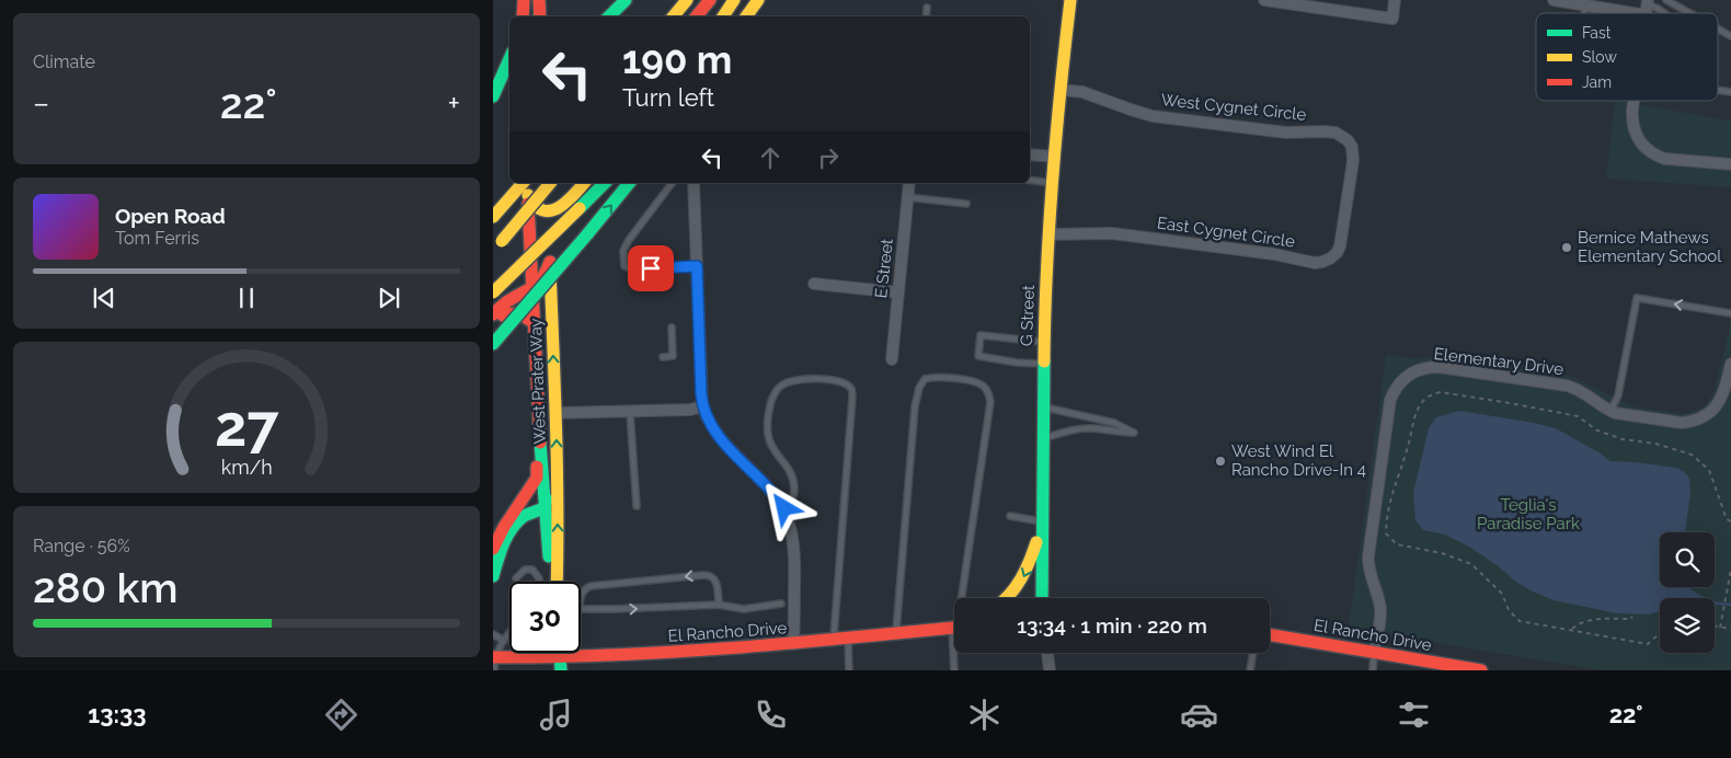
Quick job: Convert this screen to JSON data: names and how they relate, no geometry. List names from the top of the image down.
{
  "streets": {
    "main road": ["G Street", "West Prater Way", "El Rancho Drive"],
    "street": [
      "West Cygnet Circle",
      "East Cygnet Circle",
      "E Street",
      "Elementary Drive"
    ]
  },
  "crossings": [
    ["West Cygnet Circle", "East Cygnet Circle"],
    ["West Cygnet Circle", "G Street"],
    ["East Cygnet Circle", "G Street"],
    ["Elementary Drive", "El Rancho Drive"]
  ],
  "parks": ["Teglia's Paradise Park"],
  "places": ["Bernice Mathews Elementary School", "West Wind El Rancho Drive-In 4"],
  "legend": ["Fast", "Slow", "Jam"],
  "page": {
    "tile": [
      "Climate",
      ["Range · 56%", "280 km"]
    ],
    "turn": ["190 m", "Turn left"],
    "heat": ["−", "22°", "+"],
    "song": ["Open Road", "Tom Ferris"],
    "limit": "30",
    "trip": "13:34 · 1 min · 220 m",
    "tabs": ["13:33", "22°"],
    "gauge": ["27", "km/h"]
  }
}
